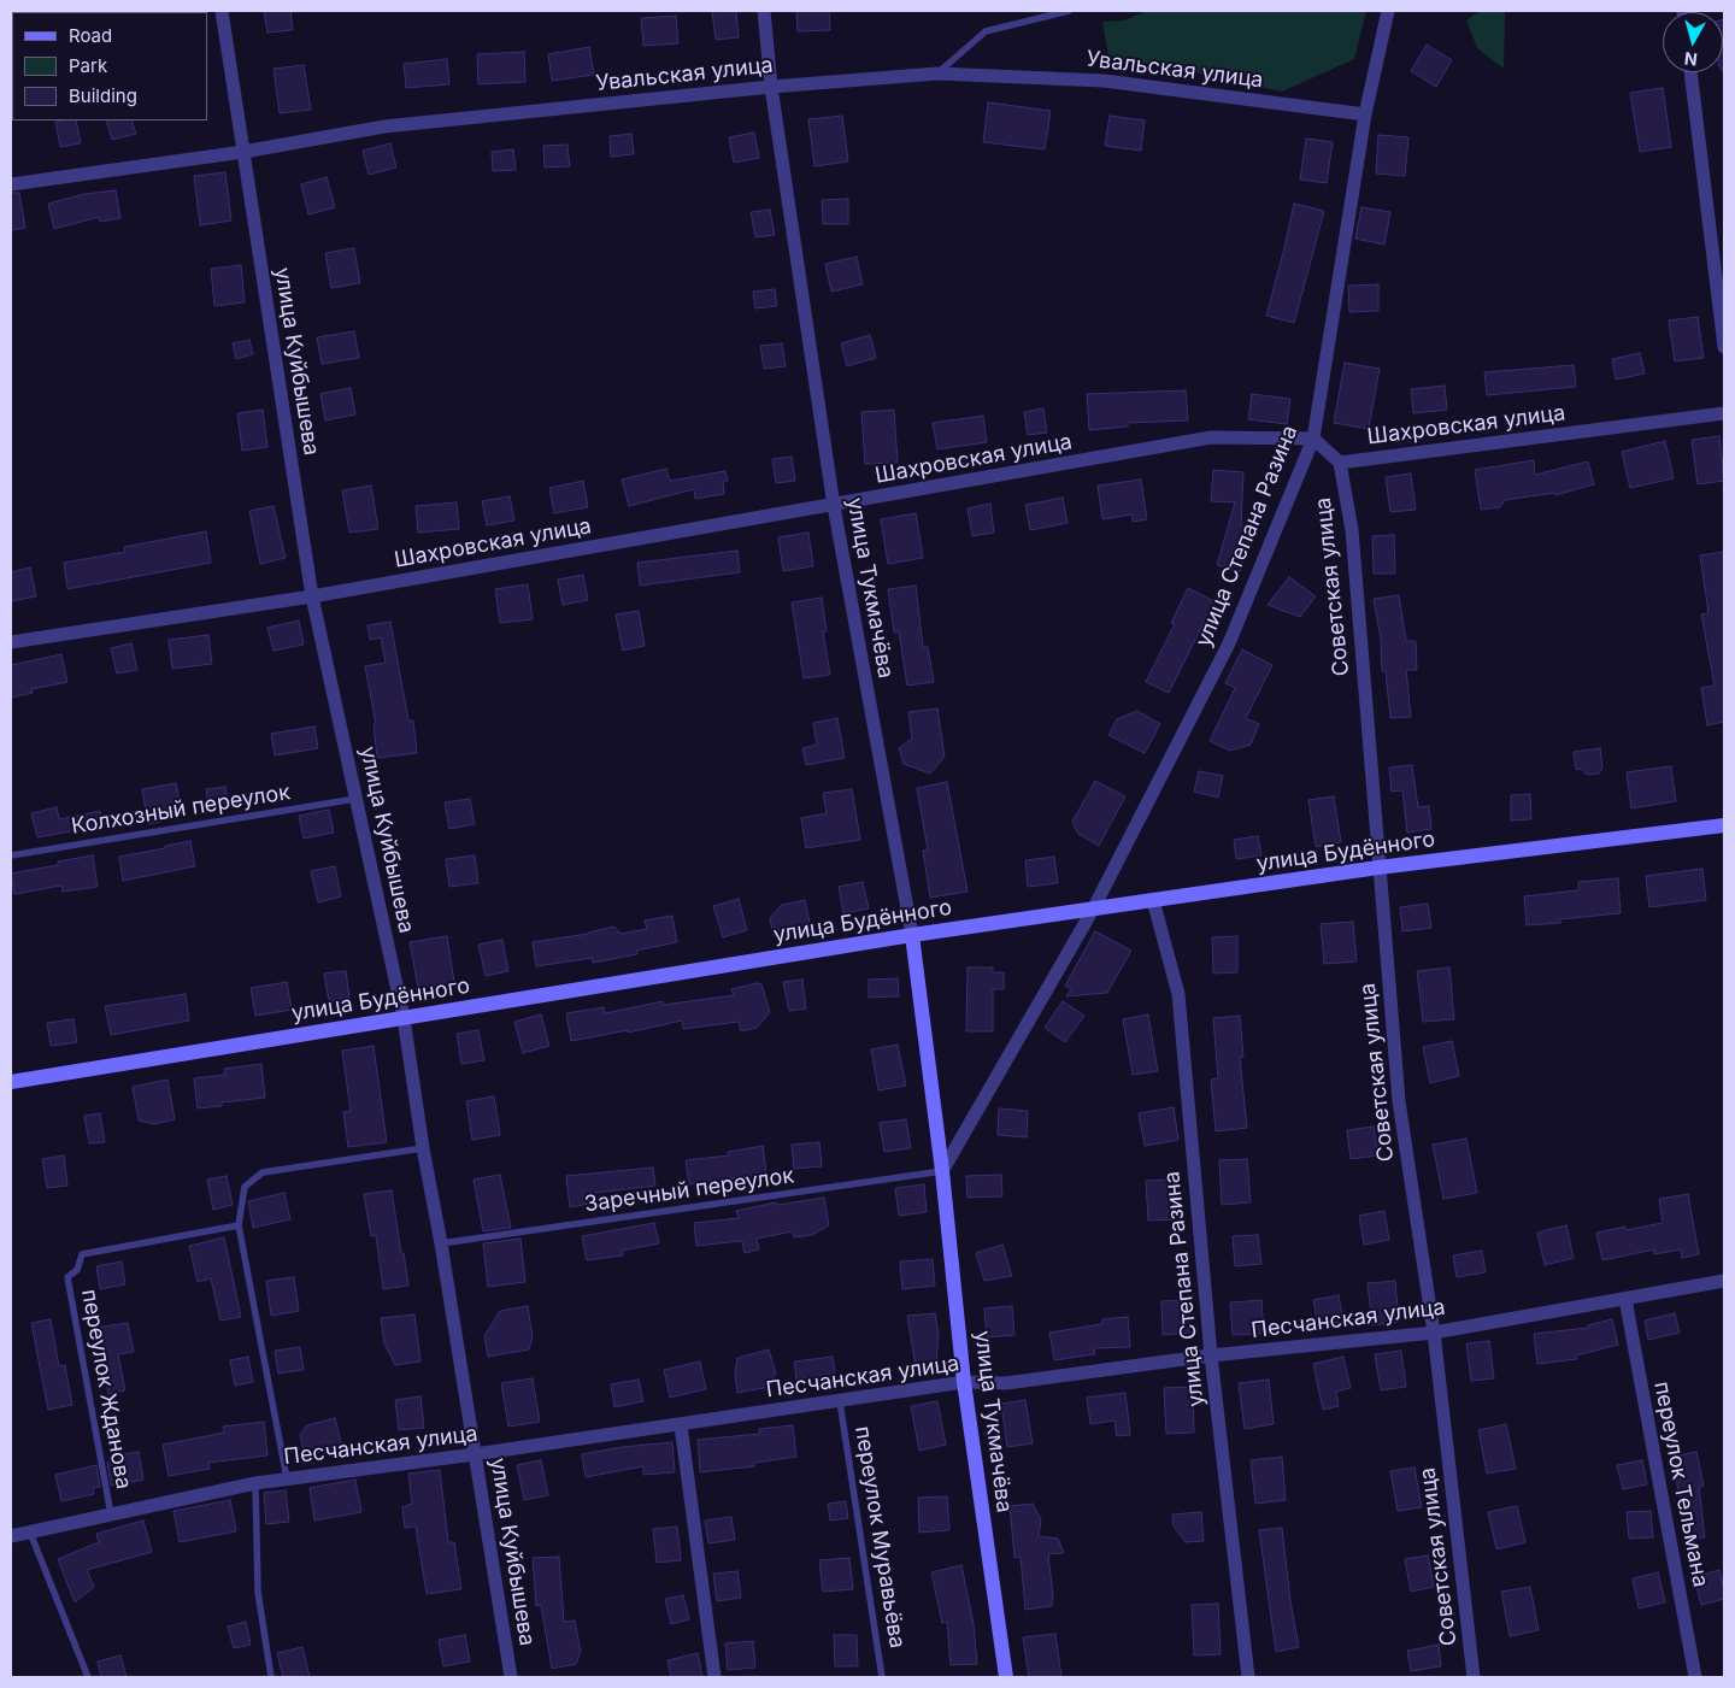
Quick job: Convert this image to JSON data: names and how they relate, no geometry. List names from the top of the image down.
{
  "streets": {
    "street": [
      "Увальская улица",
      "улица Куйбышева",
      "Шахровская улица",
      "улица Степана Разина",
      "Советская улица",
      "улица Тукмачёва",
      "улица Будённого",
      "Песчанская улица",
      "переулок Тельмана"
    ],
    "lane": [
      "Колхозный переулок",
      "Заречный переулок",
      "переулок Жданова",
      "переулок Муравьёва"
    ]
  },
  "crossings": [
    ["Увальская улица", "улица Куйбышева"],
    ["Увальская улица", "улица Степана Разина"],
    ["Увальская улица", "улица Тукмачёва"],
    ["улица Куйбышева", "Шахровская улица"],
    ["улица Куйбышева", "Колхозный переулок"],
    ["улица Куйбышева", "улица Будённого"],
    ["улица Куйбышева", "Заречный переулок"],
    ["улица Куйбышева", "Песчанская улица"],
    ["Шахровская улица", "улица Степана Разина"],
    ["Шахровская улица", "Советская улица"],
    ["Шахровская улица", "улица Тукмачёва"],
    ["улица Степана Разина", "улица Будённого"],
    ["улица Степана Разина", "Песчанская улица"],
    ["Советская улица", "улица Будённого"],
    ["Советская улица", "Песчанская улица"],
    ["улица Тукмачёва", "улица Будённого"],
    ["улица Тукмачёва", "Заречный переулок"],
    ["улица Тукмачёва", "Песчанская улица"],
    ["Песчанская улица", "переулок Жданова"],
    ["Песчанская улица", "переулок Тельмана"],
    ["Песчанская улица", "переулок Муравьёва"]
  ],
  "legend": ["Road", "Park", "Building"],
  "north": "bottom"
}
